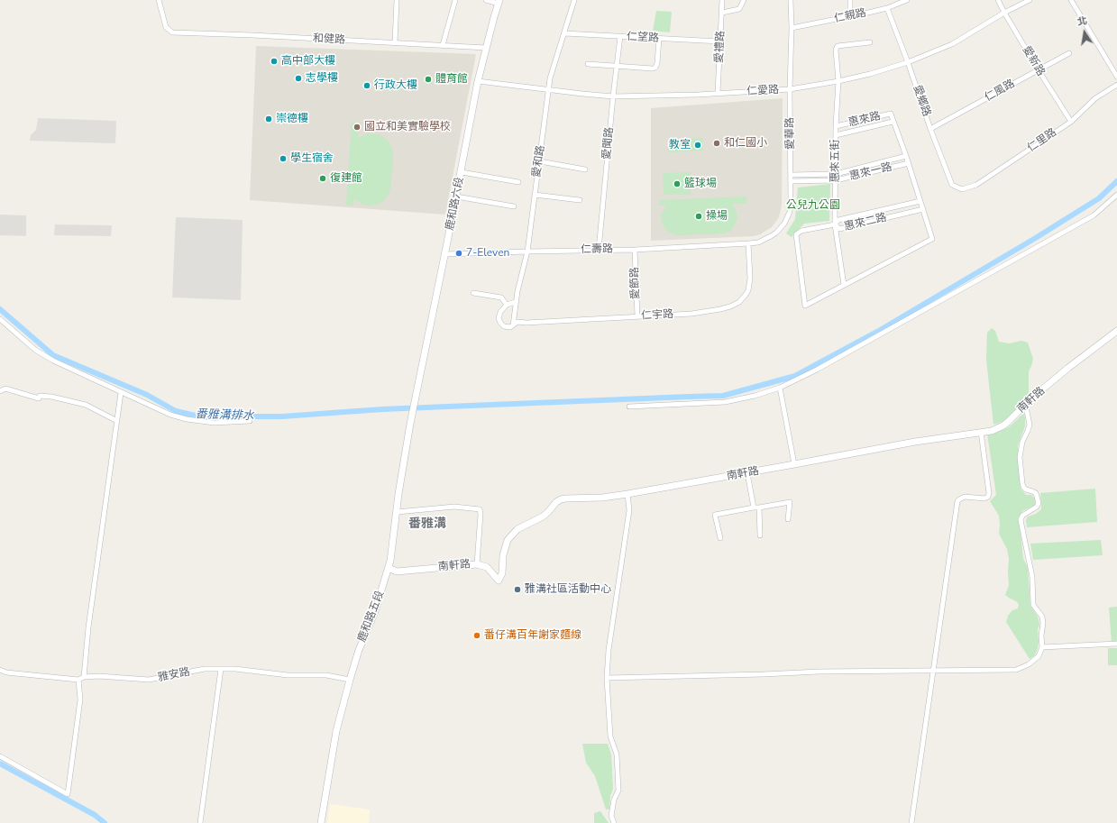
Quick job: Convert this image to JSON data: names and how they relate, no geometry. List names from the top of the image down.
{
  "streets": {
    "main road": ["鹿和路六段", "南軒路", "鹿和路五段"],
    "street": [
      "仁親路",
      "仁望路",
      "和健路",
      "愛禮路",
      "愛新路",
      "仁愛路",
      "仁風路",
      "愛鄉路",
      "惠來路",
      "愛華路",
      "仁里路",
      "愛聞路",
      "愛和路",
      "惠來五街",
      "惠來一路",
      "惠來二路",
      "仁壽路",
      "愛節路",
      "仁宇路",
      "雅安路"
    ]
  },
  "crossings": [
    ["仁親路", "愛鄉路"],
    ["仁親路", "愛華路"],
    ["仁望路", "愛禮路"],
    ["仁望路", "愛聞路"],
    ["仁望路", "愛和路"],
    ["和健路", "鹿和路六段"],
    ["愛禮路", "仁愛路"],
    ["愛新路", "仁愛路"],
    ["愛新路", "仁風路"],
    ["愛新路", "仁里路"],
    ["仁愛路", "愛鄉路"],
    ["仁愛路", "愛華路"],
    ["仁愛路", "愛聞路"],
    ["仁愛路", "愛和路"],
    ["仁愛路", "惠來五街"],
    ["仁愛路", "鹿和路六段"],
    ["仁風路", "愛鄉路"],
    ["愛鄉路", "仁里路"],
    ["惠來路", "惠來五街"],
    ["愛華路", "惠來一路"],
    ["愛華路", "仁壽路"],
    ["愛華路", "仁宇路"],
    ["愛聞路", "仁壽路"],
    ["愛和路", "仁壽路"],
    ["愛和路", "仁宇路"],
    ["惠來五街", "惠來一路"],
    ["惠來五街", "惠來二路"],
    ["鹿和路六段", "仁壽路"],
    ["鹿和路六段", "鹿和路五段"],
    ["仁壽路", "愛節路"],
    ["仁壽路", "仁宇路"],
    ["愛節路", "仁宇路"],
    ["南軒路", "鹿和路五段"],
    ["鹿和路五段", "雅安路"]
  ],
  "districts": ["番雅溝"],
  "water": ["番雅溝排水"],
  "parks": ["公兒九公園"],
  "places": [
    "高中部大樓",
    "志學樓",
    "體育館",
    "行政大樓",
    "崇德樓",
    "國立和美實驗學校",
    "和仁國小",
    "教室",
    "學生宿舍",
    "復建館",
    "籃球場",
    "操場",
    "7-Eleven",
    "雅溝社區活動中心",
    "番仔溝百年謝家麵線"
  ],
  "north": "top"
}
